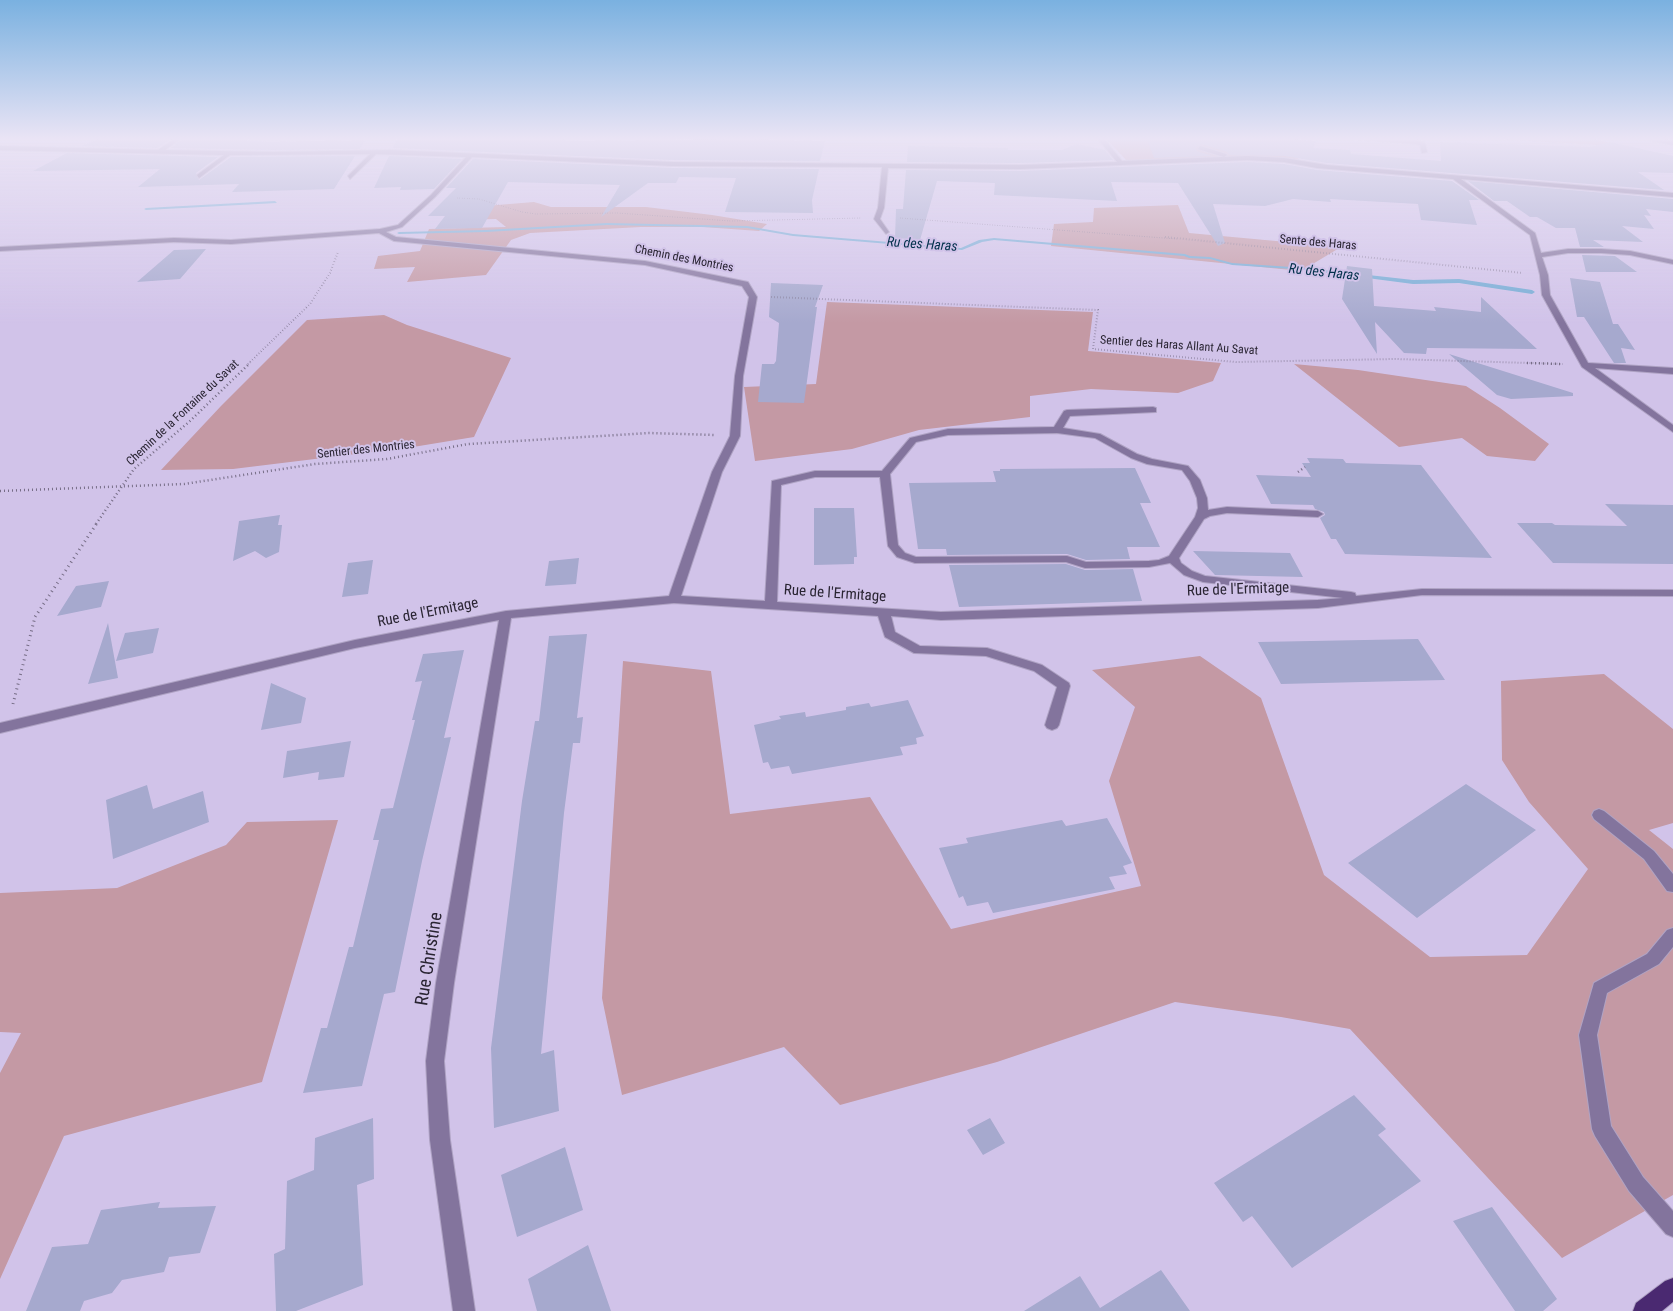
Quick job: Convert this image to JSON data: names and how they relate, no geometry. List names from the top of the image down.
{
  "streets": {
    "street": ["Chemin des Montries", "Rue de l'Ermitage", "Rue Christine"],
    "path": [
      "Sente des Haras",
      "Sentier des Haras Allant Au Savat",
      "Chemin de la Fontaine du Savat",
      "Sentier des Montries"
    ]
  },
  "crossings": [
    ["Chemin des Montries", "Sentier des Haras Allant Au Savat"],
    ["Chemin de la Fontaine du Savat", "Sentier des Montries"],
    ["Chemin de la Fontaine du Savat", "Rue de l'Ermitage"],
    ["Rue de l'Ermitage", "Rue Christine"]
  ],
  "water": ["Ru des Haras"]
}
